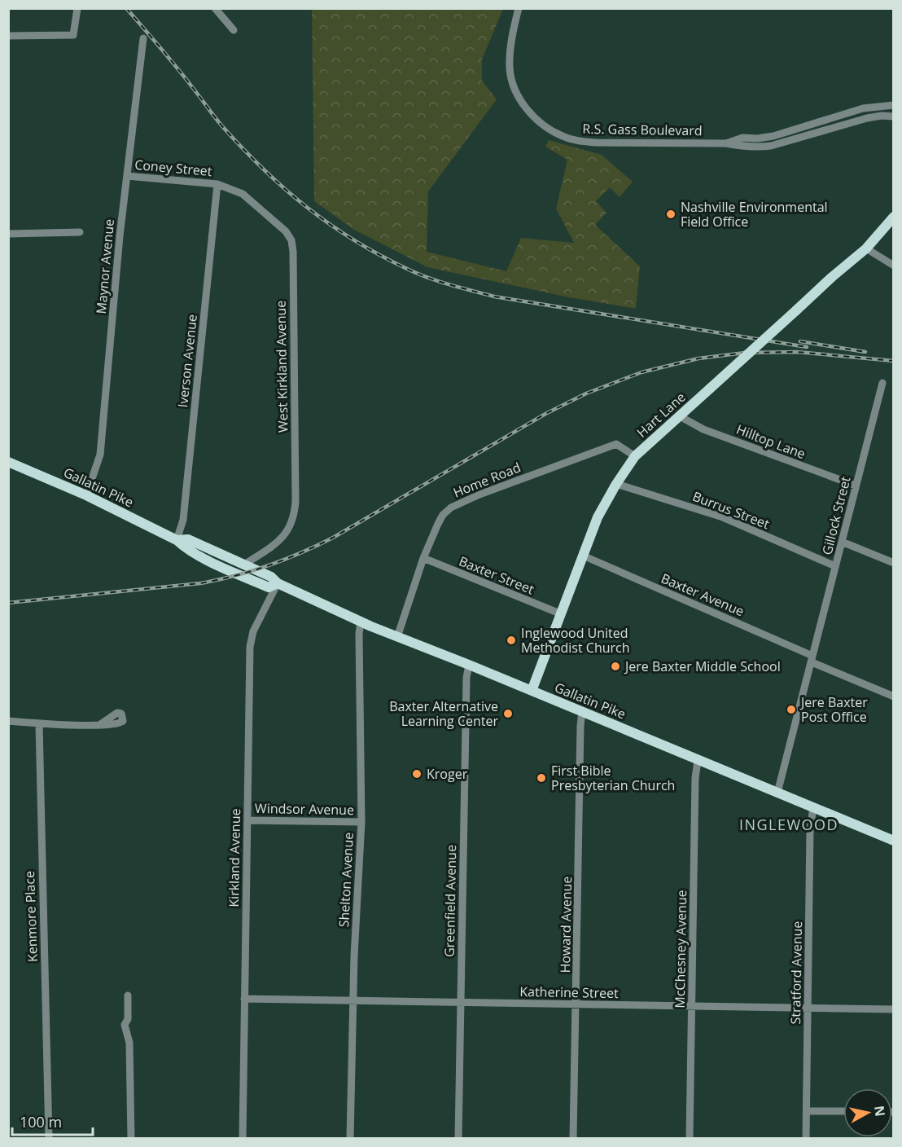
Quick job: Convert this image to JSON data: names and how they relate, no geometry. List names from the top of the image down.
{
  "streets": {
    "main road": ["Hart Lane", "Gallatin Pike"],
    "street": [
      "R.S. Gass Boulevard",
      "Coney Street",
      "Maynor Avenue",
      "Iverson Avenue",
      "West Kirkland Avenue",
      "Hilltop Lane",
      "Home Road",
      "Burrus Street",
      "Gillock Street",
      "Baxter Street",
      "Baxter Avenue",
      "Windsor Avenue",
      "Kirkland Avenue",
      "Shelton Avenue",
      "Greenfield Avenue",
      "Kenmore Place",
      "Howard Avenue",
      "McChesney Avenue",
      "Stratford Avenue",
      "Katherine Street"
    ]
  },
  "crossings": [
    ["Coney Street", "Maynor Avenue"],
    ["Coney Street", "Iverson Avenue"],
    ["Coney Street", "West Kirkland Avenue"],
    ["Maynor Avenue", "Gallatin Pike"],
    ["Iverson Avenue", "West Kirkland Avenue"],
    ["Iverson Avenue", "Gallatin Pike"],
    ["West Kirkland Avenue", "Gallatin Pike"],
    ["Hart Lane", "Hilltop Lane"],
    ["Hart Lane", "Home Road"],
    ["Hart Lane", "Gallatin Pike"],
    ["Hart Lane", "Burrus Street"],
    ["Hart Lane", "Baxter Street"],
    ["Hart Lane", "Baxter Avenue"],
    ["Hilltop Lane", "Gillock Street"],
    ["Home Road", "Gallatin Pike"],
    ["Home Road", "Baxter Street"],
    ["Gallatin Pike", "Gillock Street"],
    ["Gallatin Pike", "Kirkland Avenue"],
    ["Gallatin Pike", "Shelton Avenue"],
    ["Gallatin Pike", "Greenfield Avenue"],
    ["Gallatin Pike", "Howard Avenue"],
    ["Gallatin Pike", "McChesney Avenue"],
    ["Gallatin Pike", "Stratford Avenue"],
    ["Burrus Street", "Gillock Street"],
    ["Gillock Street", "Baxter Avenue"],
    ["Windsor Avenue", "Kirkland Avenue"],
    ["Windsor Avenue", "Shelton Avenue"],
    ["Kirkland Avenue", "Katherine Street"],
    ["Shelton Avenue", "Katherine Street"],
    ["Greenfield Avenue", "Katherine Street"],
    ["Howard Avenue", "Katherine Street"],
    ["McChesney Avenue", "Katherine Street"],
    ["Stratford Avenue", "Katherine Street"]
  ],
  "districts": ["INGLEWOOD"],
  "places": [
    "Nashville Environmental Field Office",
    "Inglewood United Methodist Church",
    "Jere Baxter Middle School",
    "Jere Baxter Post Office",
    "Baxter Alternative Learning Center",
    "Kroger",
    "First Bible Presbyterian Church"
  ],
  "scale_bar": "100 m",
  "north": "right"
}
